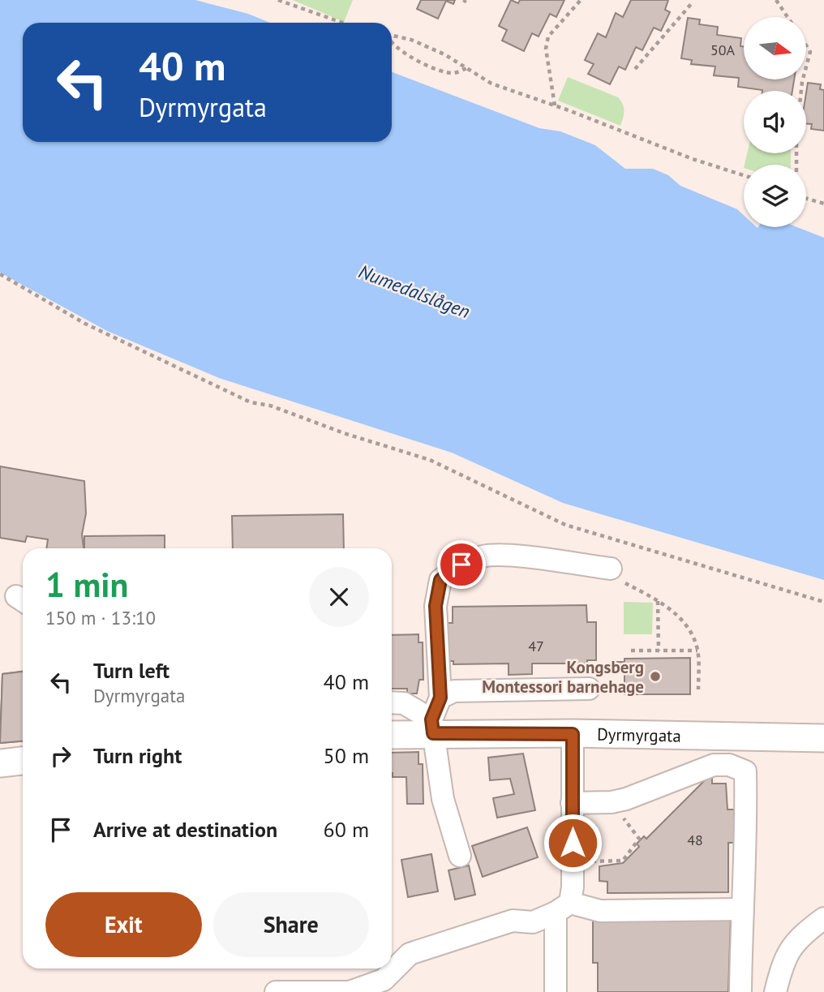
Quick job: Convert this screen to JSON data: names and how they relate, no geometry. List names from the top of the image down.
{
  "streets": {
    "main road": ["Dyrmyrgata"]
  },
  "water": ["Numedalslågen"],
  "places": ["Kongsberg Montessori barnehage"],
  "house_numbers": ["50A", "47", "48"],
  "north": "right",
  "page": {
    "turn": ["40 m", "Dyrmyrgata"],
    "heading": ["1 min", "150 m · 13:10"],
    "list": [
      {
        "name": "Turn left",
        "note": "Dyrmyrgata",
        "value": "40 m"
      },
      {
        "name": "Turn right",
        "value": "50 m"
      },
      {
        "name": "Arrive at destination",
        "value": "60 m"
      }
    ],
    "buttons": ["Exit", "Share"]
  }
}
